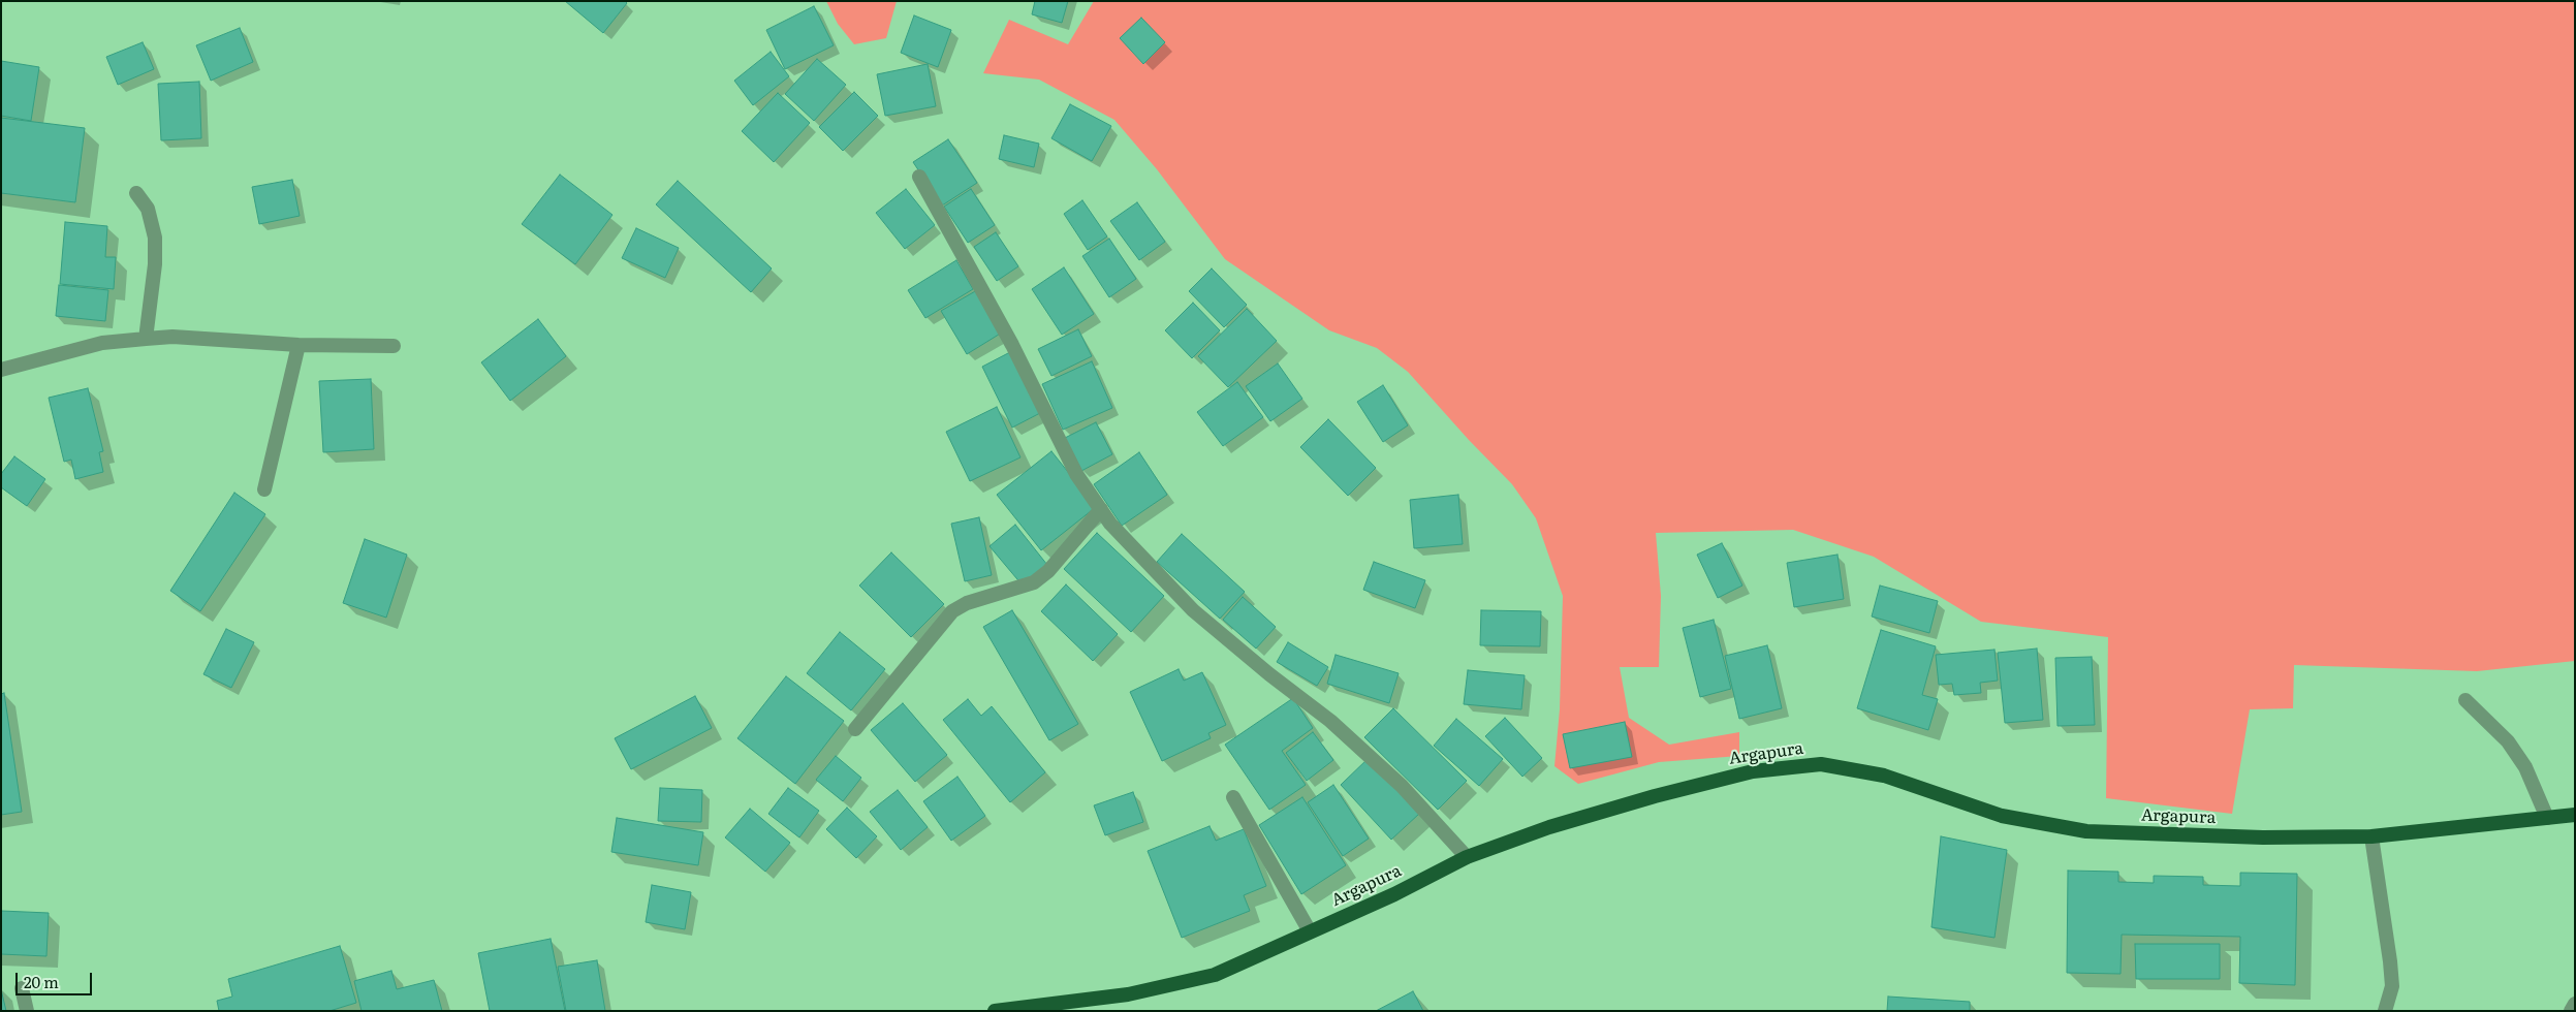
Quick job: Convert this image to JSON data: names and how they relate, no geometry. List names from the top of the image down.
{
  "streets": {
    "highway": ["Argapura"]
  },
  "scale_bar": "20 m"
}
